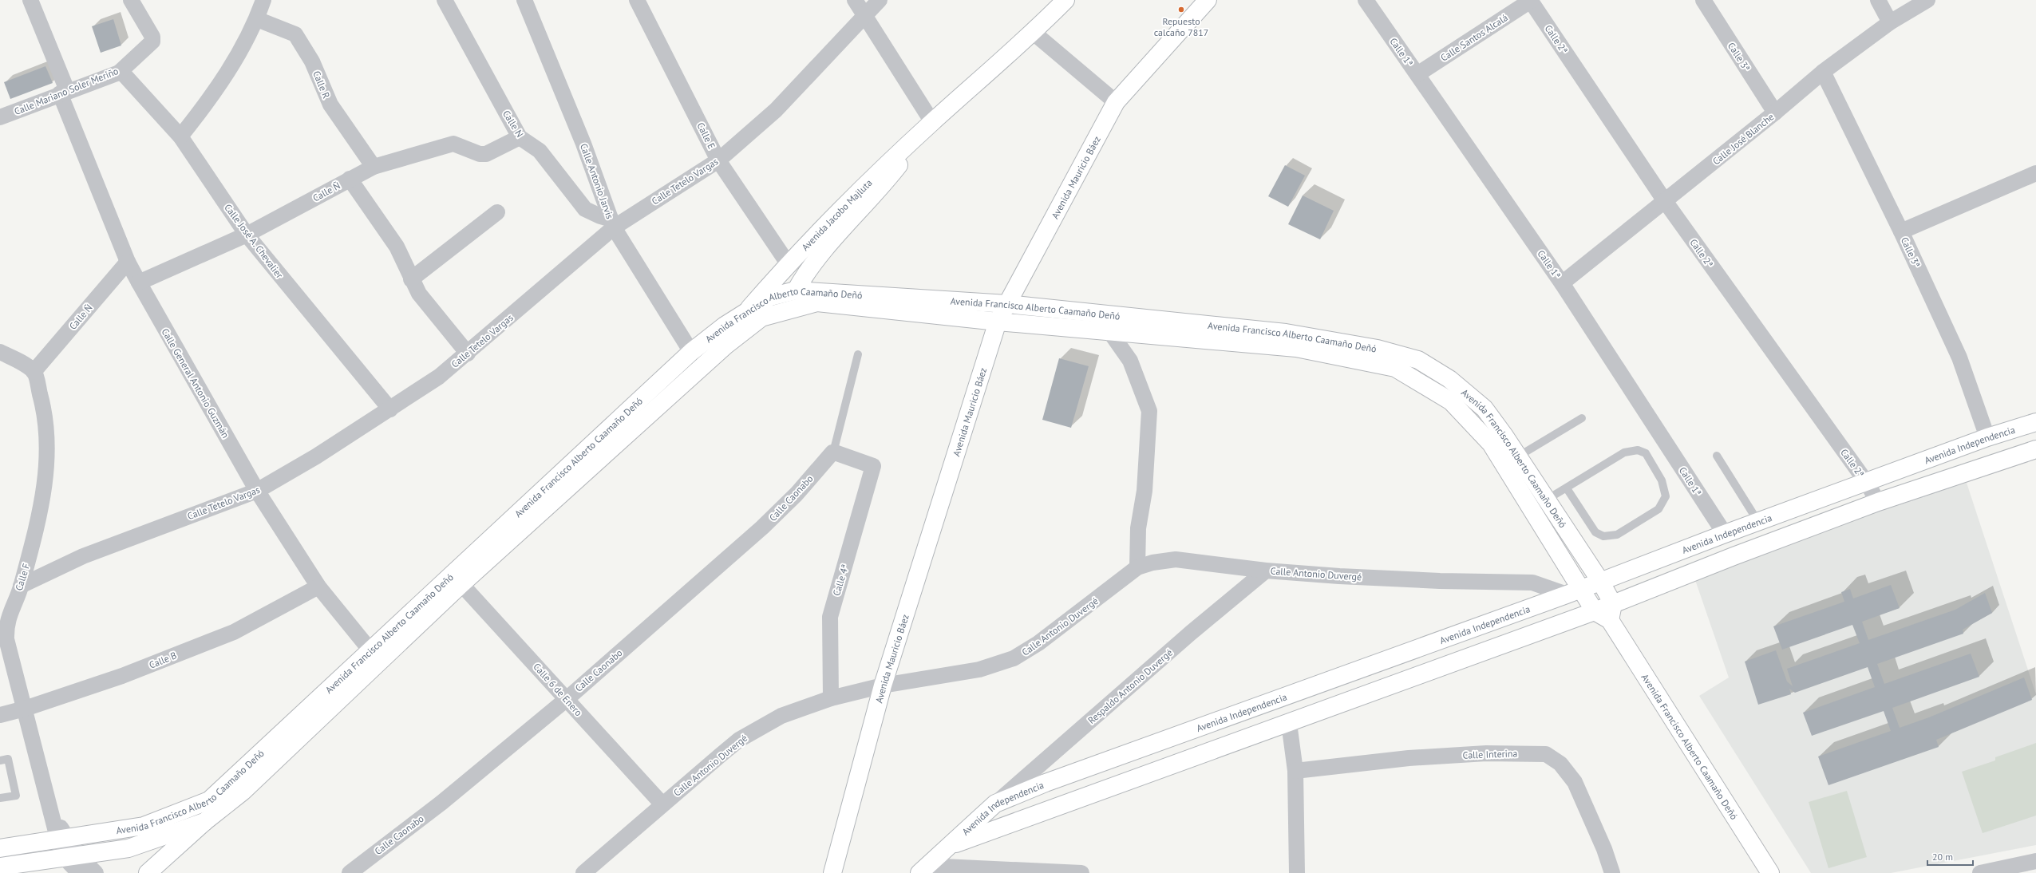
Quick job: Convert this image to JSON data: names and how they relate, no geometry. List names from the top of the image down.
{
  "streets": {
    "main road": [
      "Avenida Mauricio Báez",
      "Avenida Jacobo Majluta",
      "Avenida Francisco Alberto Caamaño Deñó",
      "Avenida Independencia"
    ],
    "street": [
      "Calle Santos Alcalá",
      "Calle 2ª",
      "Calle 1ª",
      "Calle 3ª",
      "Calle R",
      "Calle Mariano Soler Meriño",
      "Calle N",
      "Calle E",
      "Calle José Blanche",
      "Calle Antonio Jarvis",
      "Calle Tetelo Vargas",
      "Calle Ñ",
      "Calle José A. Chevalier",
      "Calle General Antonio Guzmán",
      "Calle Caonabo",
      "Calle Antonio Duvergé",
      "Calle F",
      "Calle 4ª",
      "Calle B",
      "Respaldo Antonio Duvergé",
      "Calle 6 de Enero",
      "Calle Interina"
    ]
  },
  "crossings": [
    ["Calle Santos Alcalá", "Calle 2ª"],
    ["Calle Santos Alcalá", "Calle 1ª"],
    ["Calle 2ª", "Calle José Blanche"],
    ["Calle 2ª", "Avenida Independencia"],
    ["Calle 1ª", "Calle José Blanche"],
    ["Calle 1ª", "Avenida Independencia"],
    ["Calle 3ª", "Calle José Blanche"],
    ["Calle 3ª", "Avenida Independencia"],
    ["Calle R", "Calle Ñ"],
    ["Calle Mariano Soler Meriño", "Calle José A. Chevalier"],
    ["Calle Mariano Soler Meriño", "Calle General Antonio Guzmán"],
    ["Calle N", "Calle Antonio Jarvis"],
    ["Calle N", "Calle Tetelo Vargas"],
    ["Calle N", "Calle Ñ"],
    ["Calle E", "Calle Tetelo Vargas"],
    ["Calle E", "Avenida Jacobo Majluta"],
    ["Avenida Mauricio Báez", "Avenida Francisco Alberto Caamaño Deñó"],
    ["Avenida Mauricio Báez", "Calle Antonio Duvergé"],
    ["Calle Antonio Jarvis", "Calle Tetelo Vargas"],
    ["Calle Antonio Jarvis", "Avenida Francisco Alberto Caamaño Deñó"],
    ["Calle Tetelo Vargas", "Calle José A. Chevalier"],
    ["Calle Tetelo Vargas", "Calle General Antonio Guzmán"],
    ["Calle Tetelo Vargas", "Calle F"],
    ["Calle Ñ", "Calle José A. Chevalier"],
    ["Calle Ñ", "Calle General Antonio Guzmán"],
    ["Calle Ñ", "Calle F"],
    ["Avenida Jacobo Majluta", "Avenida Francisco Alberto Caamaño Deñó"],
    ["Avenida Francisco Alberto Caamaño Deñó", "Calle General Antonio Guzmán"],
    ["Avenida Francisco Alberto Caamaño Deñó", "Avenida Independencia"],
    ["Avenida Francisco Alberto Caamaño Deñó", "Calle Antonio Duvergé"],
    ["Avenida Francisco Alberto Caamaño Deñó", "Calle F"],
    ["Avenida Francisco Alberto Caamaño Deñó", "Calle 6 de Enero"],
    ["Calle General Antonio Guzmán", "Calle B"],
    ["Avenida Independencia", "Calle Antonio Duvergé"],
    ["Avenida Independencia", "Respaldo Antonio Duvergé"],
    ["Calle Caonabo", "Calle 4ª"],
    ["Calle Caonabo", "Calle 6 de Enero"],
    ["Calle Antonio Duvergé", "Calle 4ª"],
    ["Calle Antonio Duvergé", "Respaldo Antonio Duvergé"],
    ["Calle Antonio Duvergé", "Calle 6 de Enero"],
    ["Calle F", "Calle B"]
  ],
  "places": ["Repuesto calcaño 7817"],
  "scale_bar": "20 m"
}
